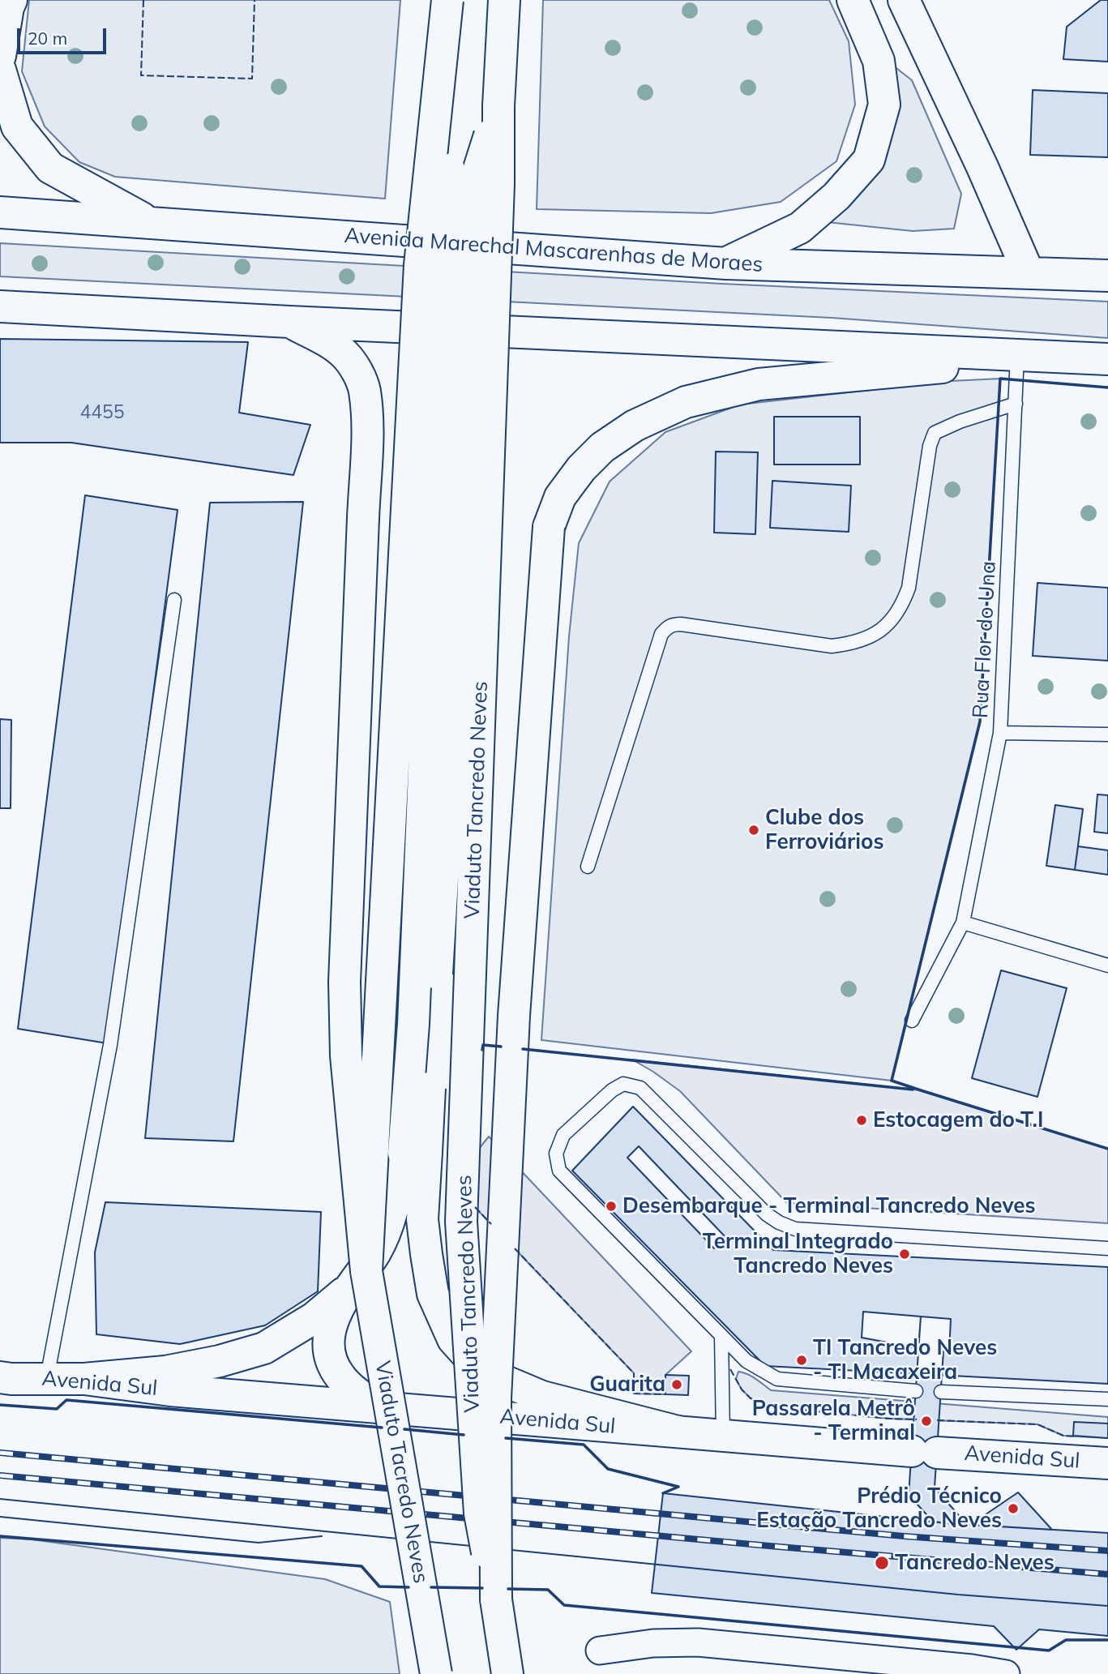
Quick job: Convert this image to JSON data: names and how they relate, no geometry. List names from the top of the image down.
{
  "streets": {
    "main road": [
      "Avenida Marechal Mascarenhas de Moraes",
      "Viaduto Tancredo Neves",
      "Avenida Sul",
      "Viaduto Tacredo Neves"
    ],
    "lane": ["Rua Flor do Una"]
  },
  "places": [
    "Clube dos Ferroviários",
    "Estocagem do T.I",
    "Desembarque - Terminal Tancredo Neves",
    "Terminal Integrado Tancredo Neves",
    "TI Tancredo Neves - TI Macaxeira",
    "Guarita",
    "Passarela Metrô - Terminal",
    "Prédio Técnico Estação Tancredo Neves",
    "Tancredo Neves"
  ],
  "house_numbers": ["4455"],
  "scale_bar": "20 m"
}
